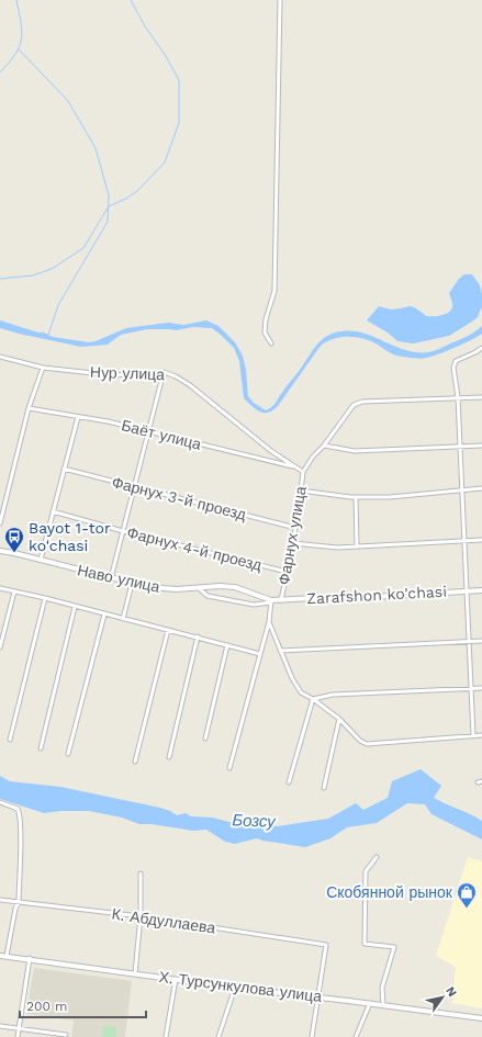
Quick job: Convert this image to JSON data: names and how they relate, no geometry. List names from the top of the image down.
{
  "streets": {
    "street": [
      "Нур улица",
      "Баёт улица",
      "Фарнух 3-й проезд",
      "Фарнух улица",
      "Фарнух 4-й проезд",
      "Наво улица",
      "Zarafshon ko'chasi",
      "К. Абдуллаева",
      "Х. Турсункулова улица"
    ]
  },
  "crossings": [
    ["Нур улица", "Баёт улица"],
    ["Нур улица", "Фарнух улица"],
    ["Фарнух 3-й проезд", "Фарнух улица"],
    ["Фарнух улица", "Фарнух 4-й проезд"],
    ["Фарнух улица", "Zarafshon ko'chasi"],
    ["Наво улица", "Zarafshon ko'chasi"],
    ["К. Абдуллаева", "Х. Турсункулова улица"]
  ],
  "water": ["Бозсу"],
  "places": {
    "bus stop": ["Bayot 1-tor ko'chasi"],
    "shop": ["Скобянной рынок"]
  },
  "scale_bar": "200 m",
  "north": "top right"
}
